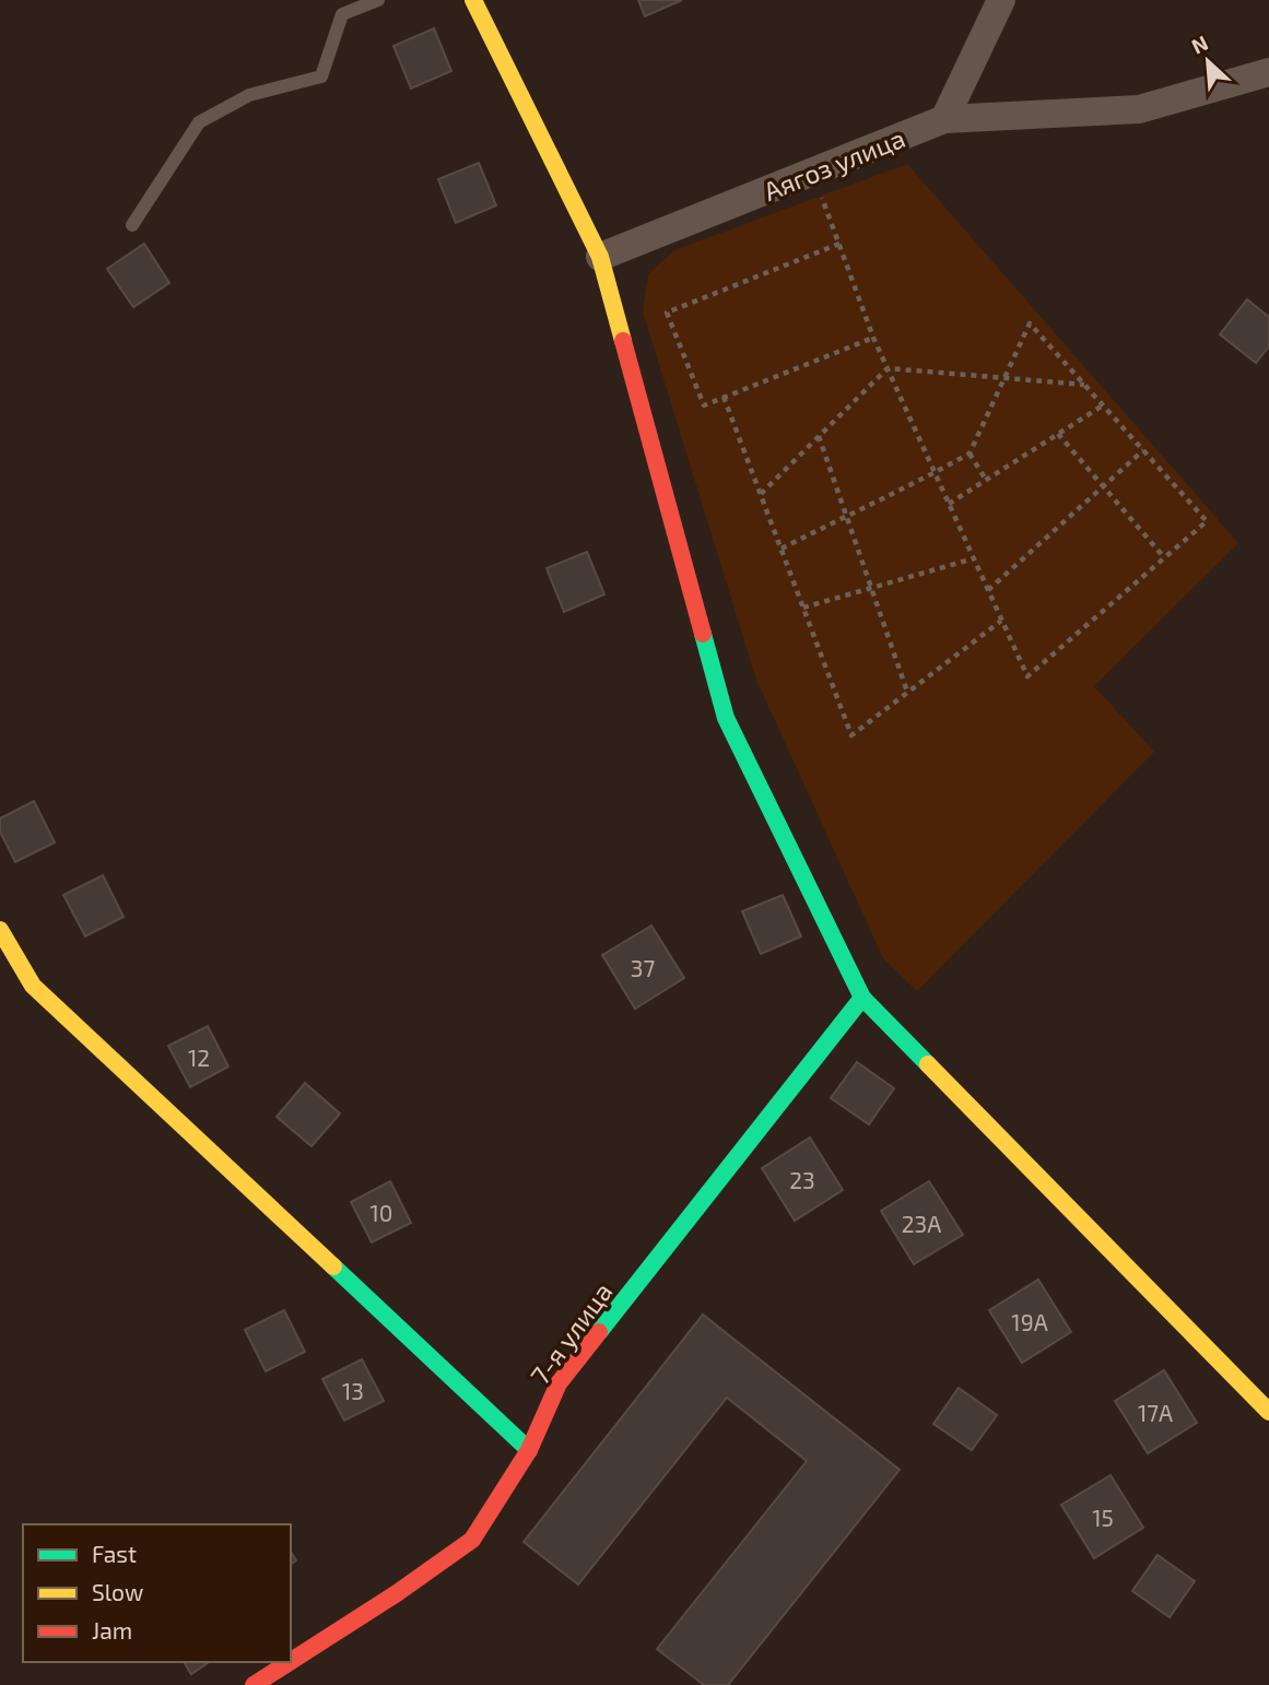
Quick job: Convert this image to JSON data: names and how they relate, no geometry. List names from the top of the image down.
{
  "streets": {
    "street": ["Аягоз улица", "7-я улица"]
  },
  "house_numbers": [
    "37",
    "12",
    "23",
    "10",
    "23А",
    "19А",
    "13",
    "17А",
    "15"
  ],
  "legend": ["Fast", "Slow", "Jam"],
  "north": "top left"
}
